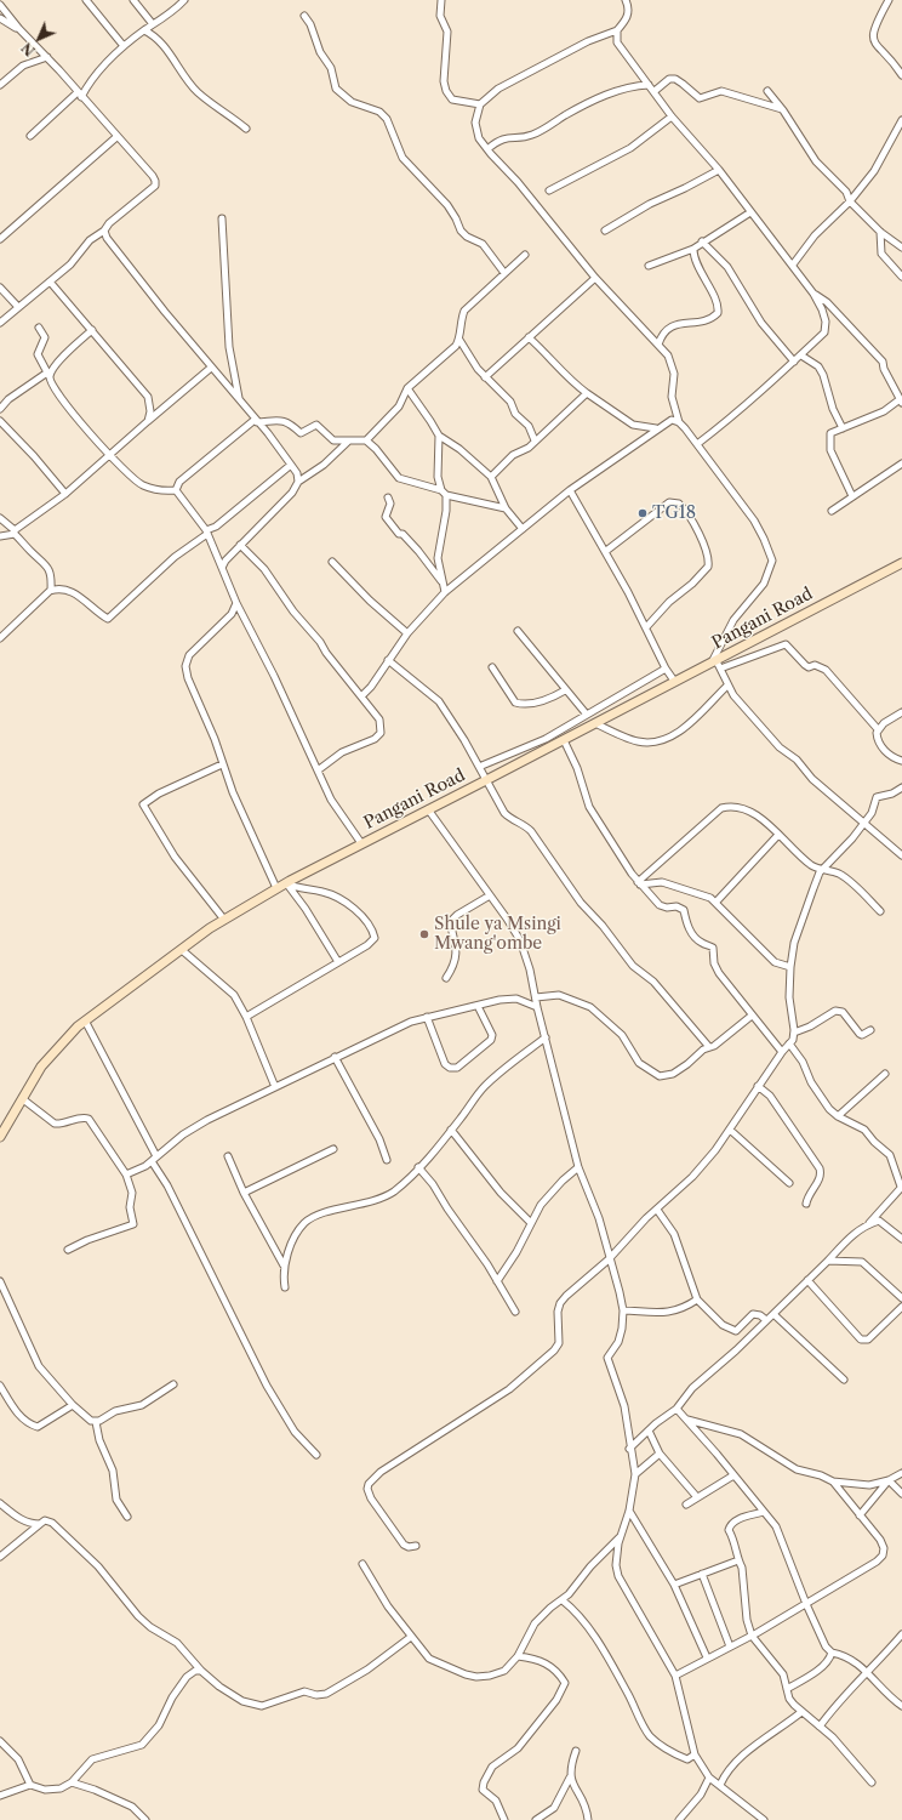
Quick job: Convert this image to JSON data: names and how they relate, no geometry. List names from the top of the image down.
{
  "streets": {
    "main road": ["Pangani Road"]
  },
  "places": ["TG18", "Shule ya Msingi Mwang'ombe"],
  "north": "bottom left"
}
